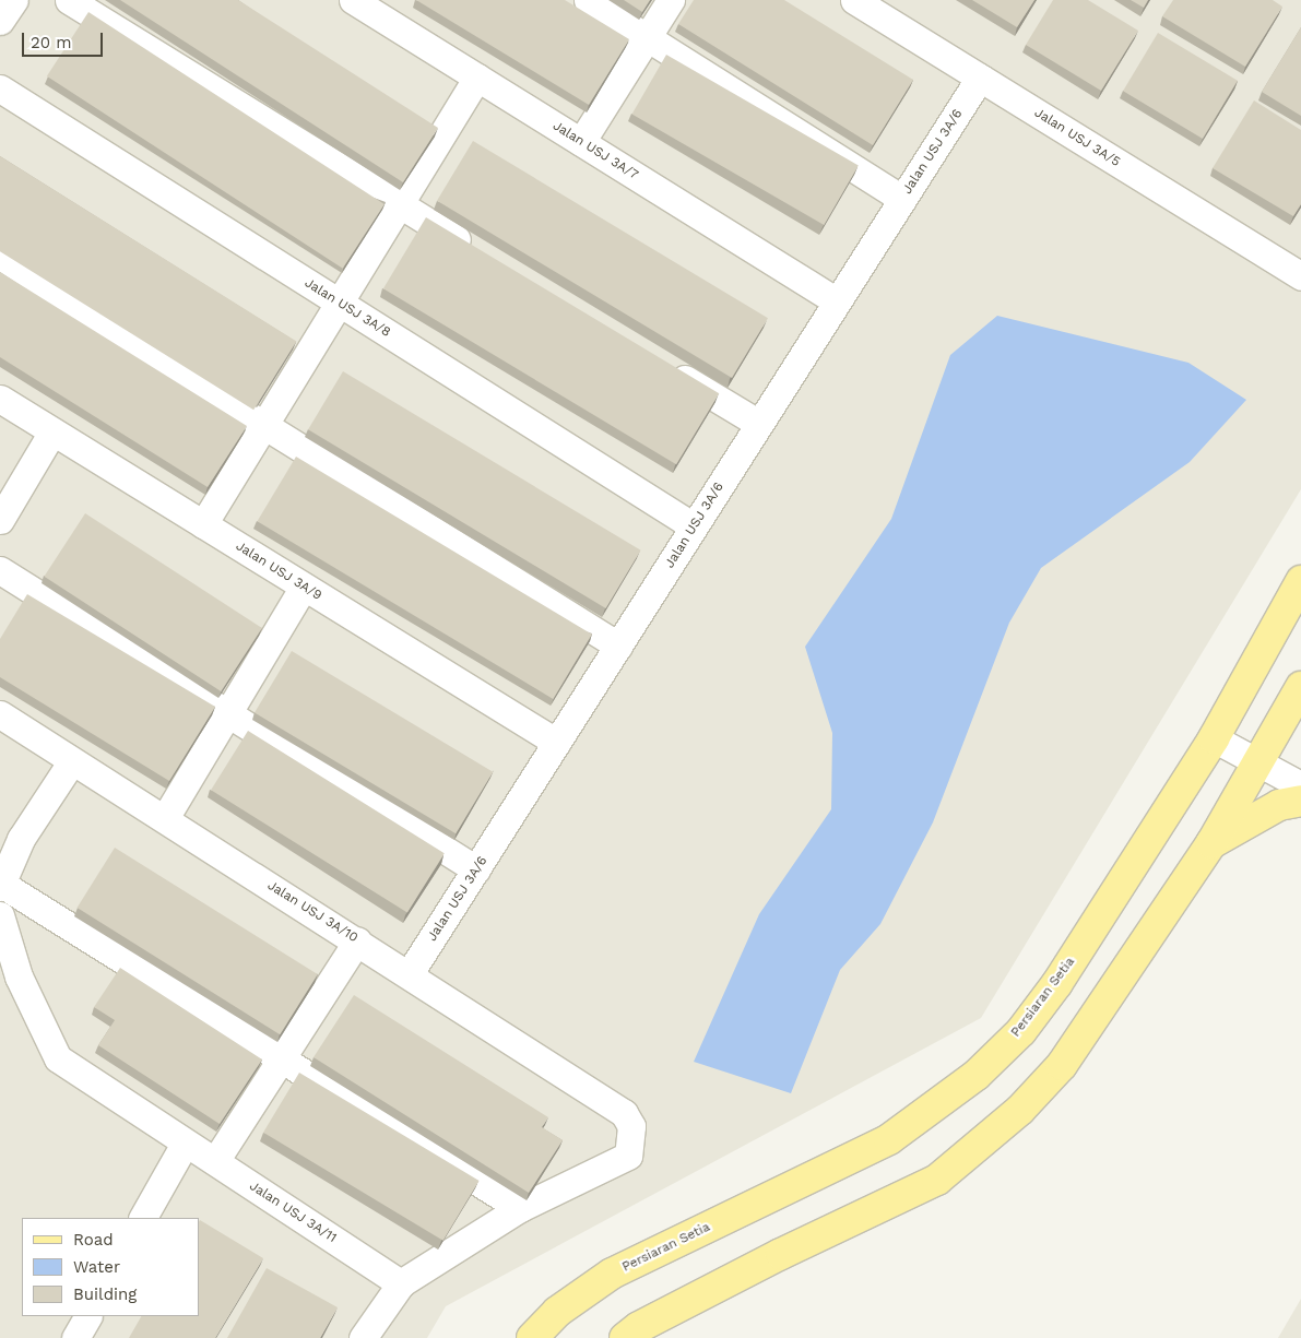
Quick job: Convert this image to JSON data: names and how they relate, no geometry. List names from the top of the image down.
{
  "streets": {
    "main road": ["Persiaran Setia"],
    "street": [
      "Jalan USJ 3A/5",
      "Jalan USJ 3A/7",
      "Jalan USJ 3A/6",
      "Jalan USJ 3A/8",
      "Jalan USJ 3A/9",
      "Jalan USJ 3A/10",
      "Jalan USJ 3A/11"
    ]
  },
  "crossings": [
    ["Jalan USJ 3A/5", "Jalan USJ 3A/6"],
    ["Jalan USJ 3A/7", "Jalan USJ 3A/6"],
    ["Jalan USJ 3A/6", "Jalan USJ 3A/8"],
    ["Jalan USJ 3A/6", "Jalan USJ 3A/9"],
    ["Jalan USJ 3A/6", "Jalan USJ 3A/10"]
  ],
  "legend": ["Road", "Water", "Building"],
  "scale_bar": "20 m"
}
